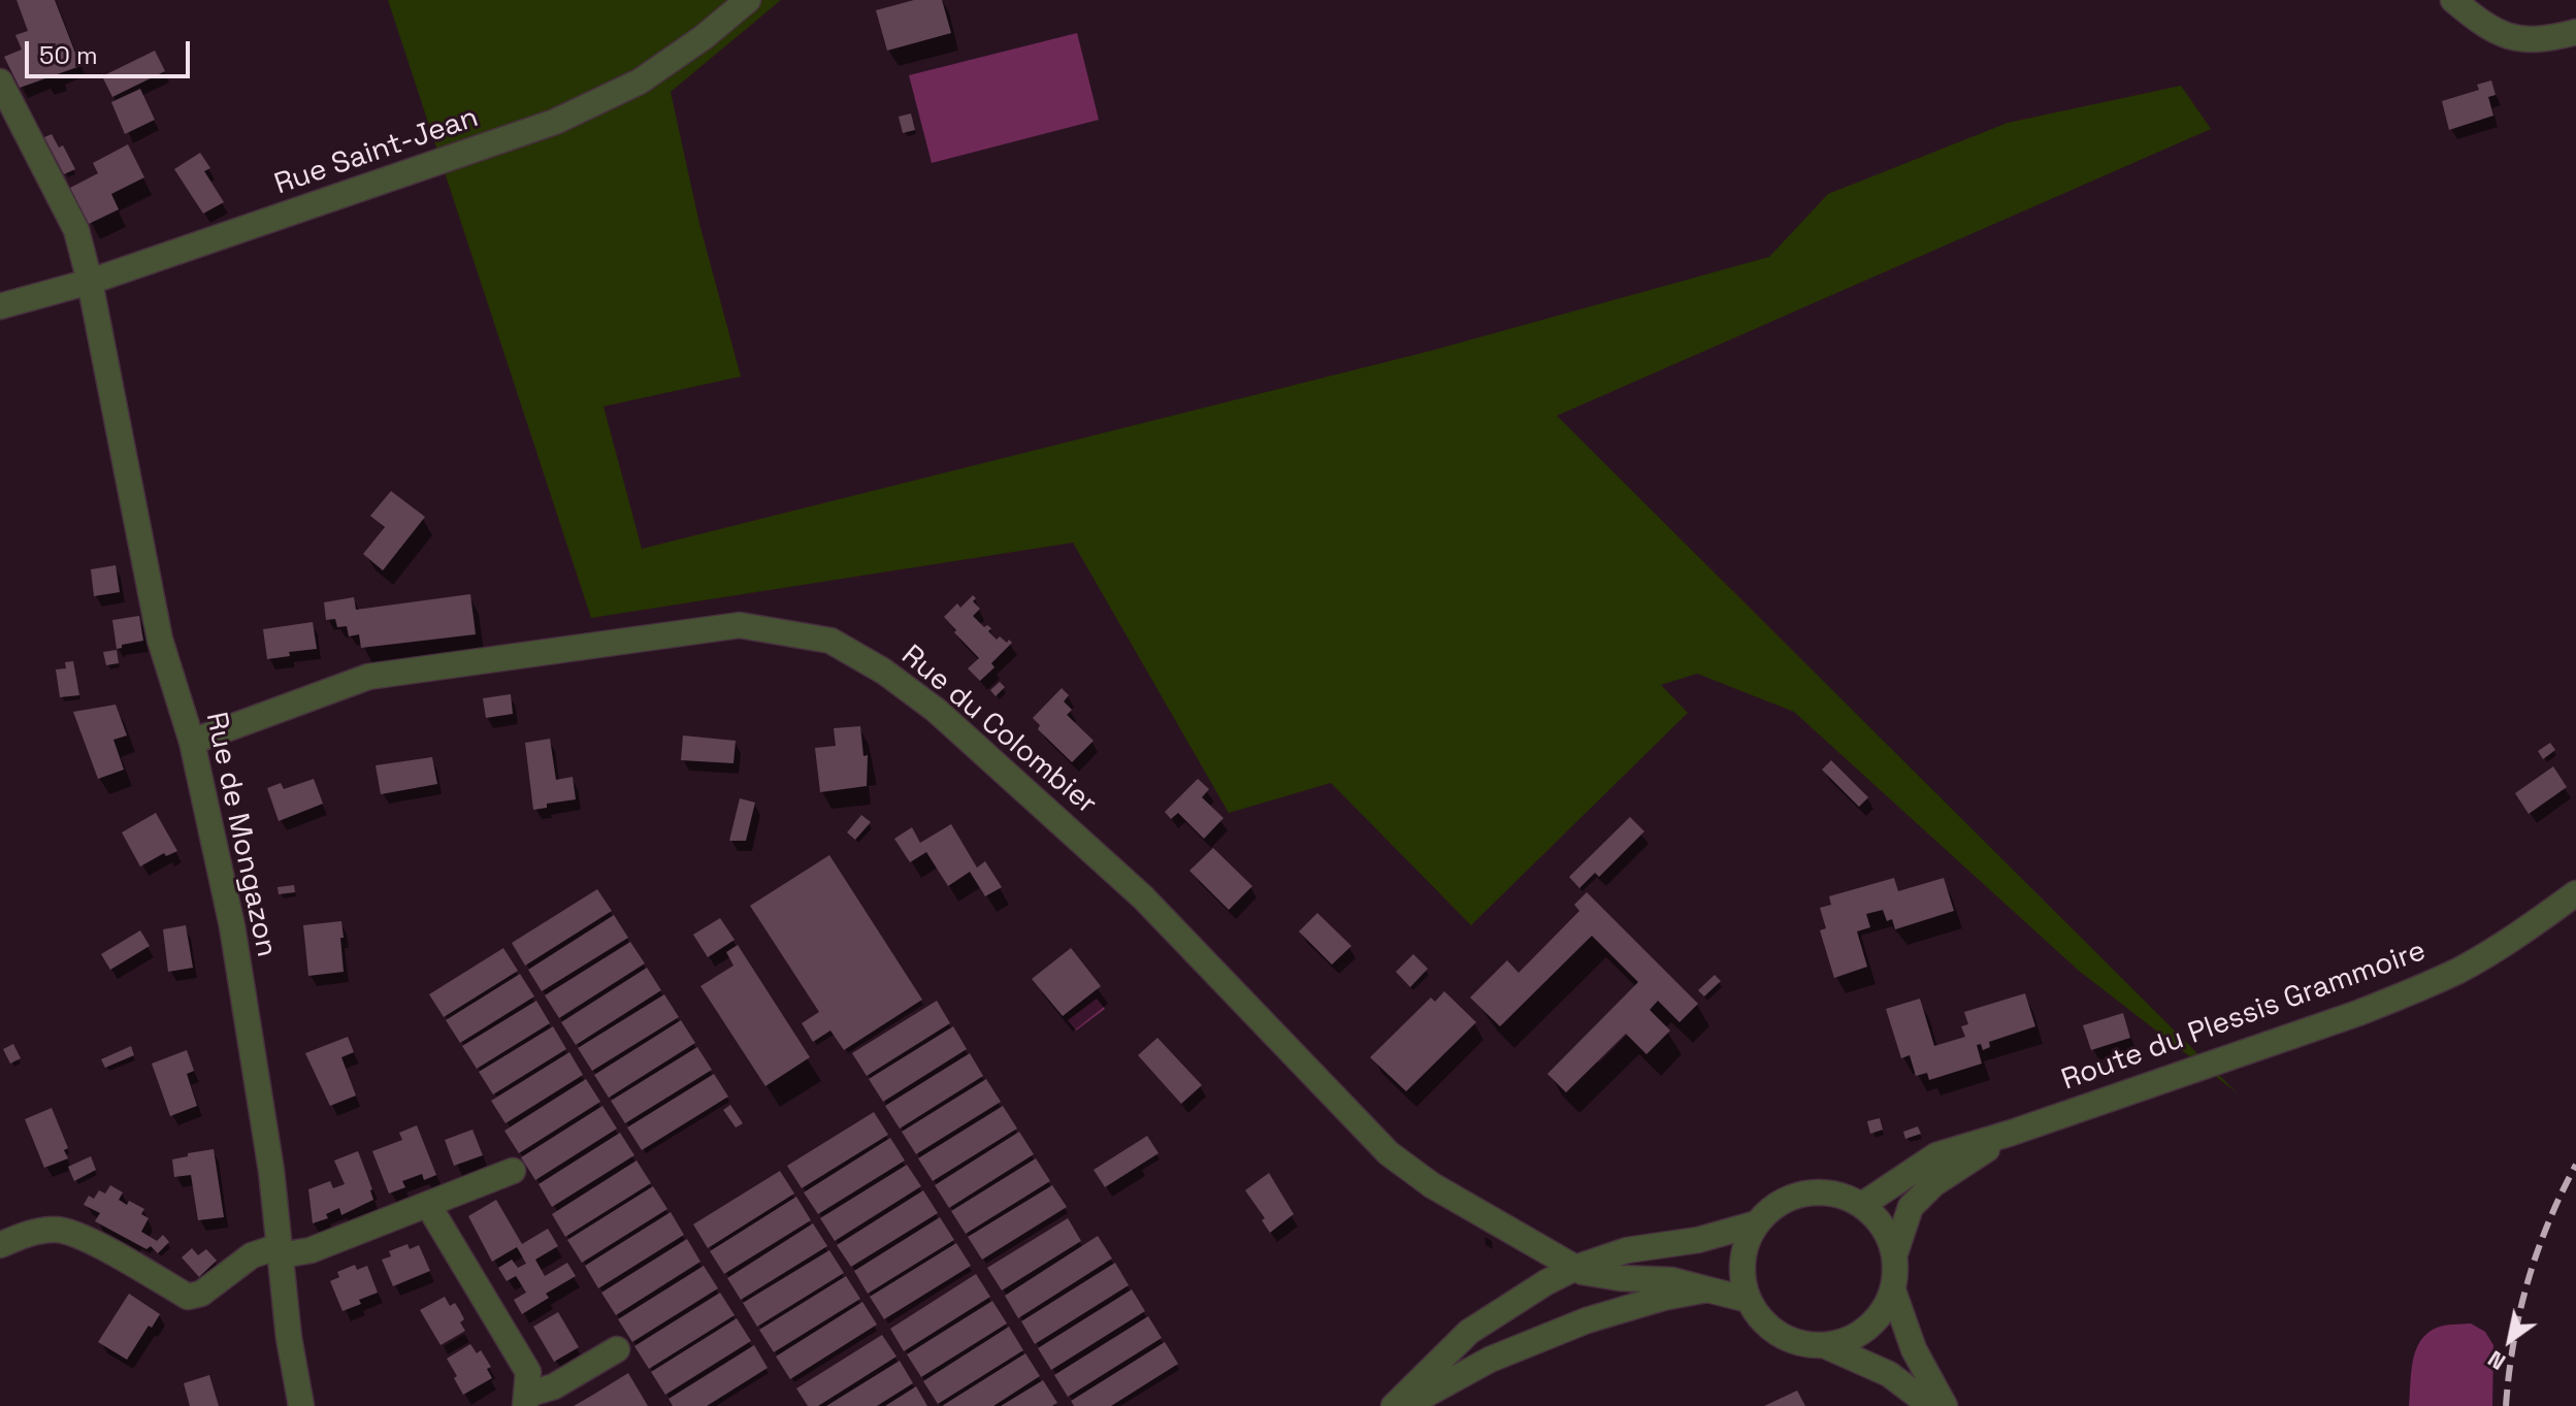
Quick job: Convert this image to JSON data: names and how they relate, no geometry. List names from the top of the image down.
{
  "streets": {
    "street": [
      "Rue Saint-Jean",
      "Rue du Colombier",
      "Rue de Mongazon",
      "Route du Plessis Grammoire"
    ]
  },
  "crossings": [
    ["Rue Saint-Jean", "Rue de Mongazon"],
    ["Rue du Colombier", "Rue de Mongazon"],
    ["Rue du Colombier", "Route du Plessis Grammoire"]
  ],
  "scale_bar": "50 m",
  "north": "bottom left"
}
